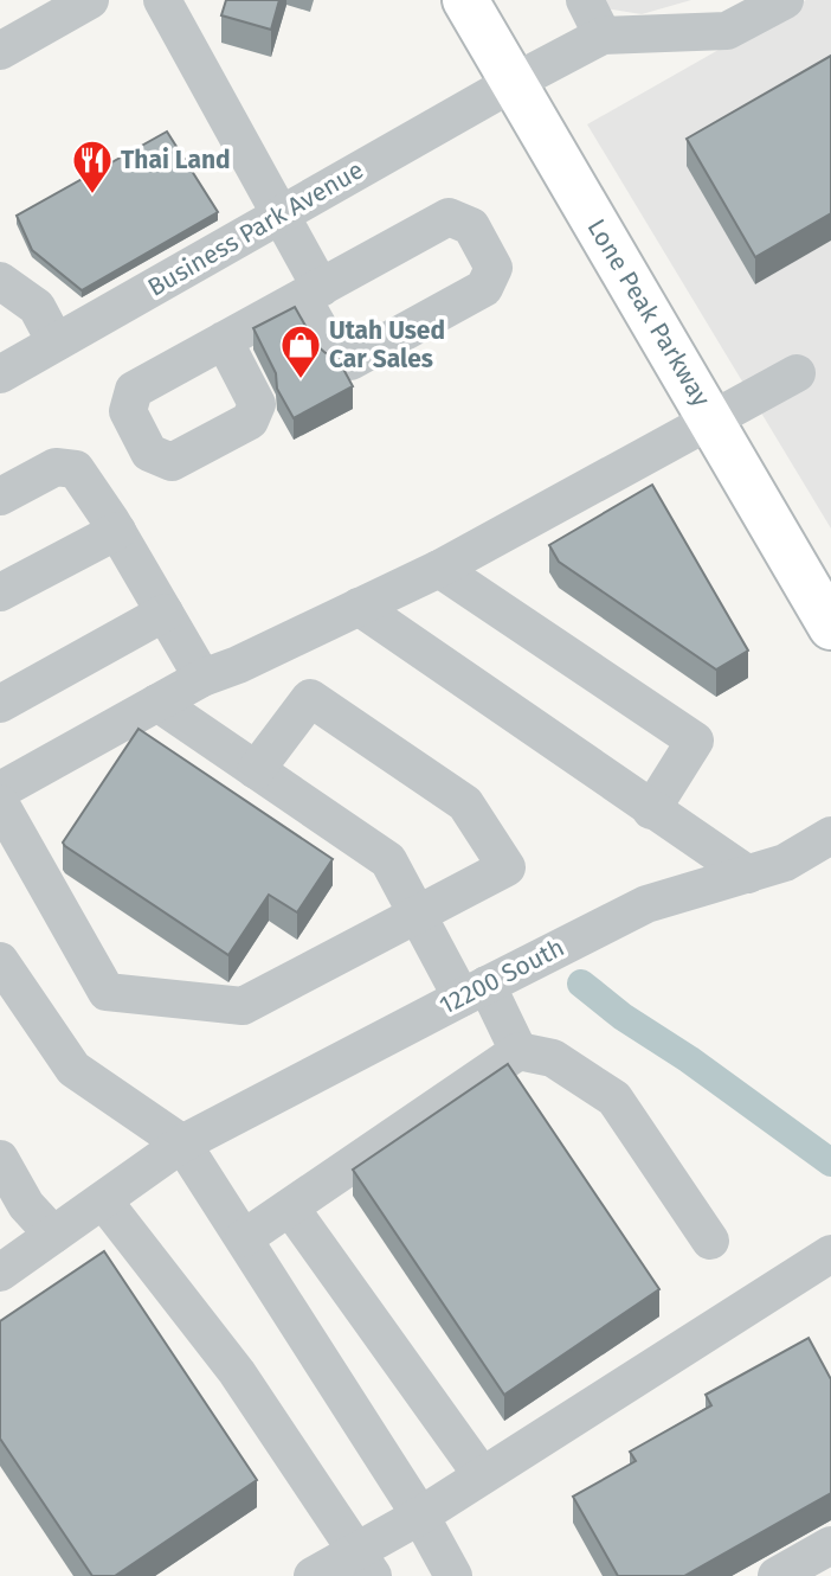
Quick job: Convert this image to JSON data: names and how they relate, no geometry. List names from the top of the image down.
{
  "streets": {
    "main road": ["Lone Peak Parkway"],
    "street": ["Business Park Avenue", "12200 South"]
  },
  "crossings": [
    ["Business Park Avenue", "Lone Peak Parkway"]
  ],
  "places": {
    "restaurant": ["Thai Land"],
    "shop": ["Utah Used Car Sales"]
  }
}
